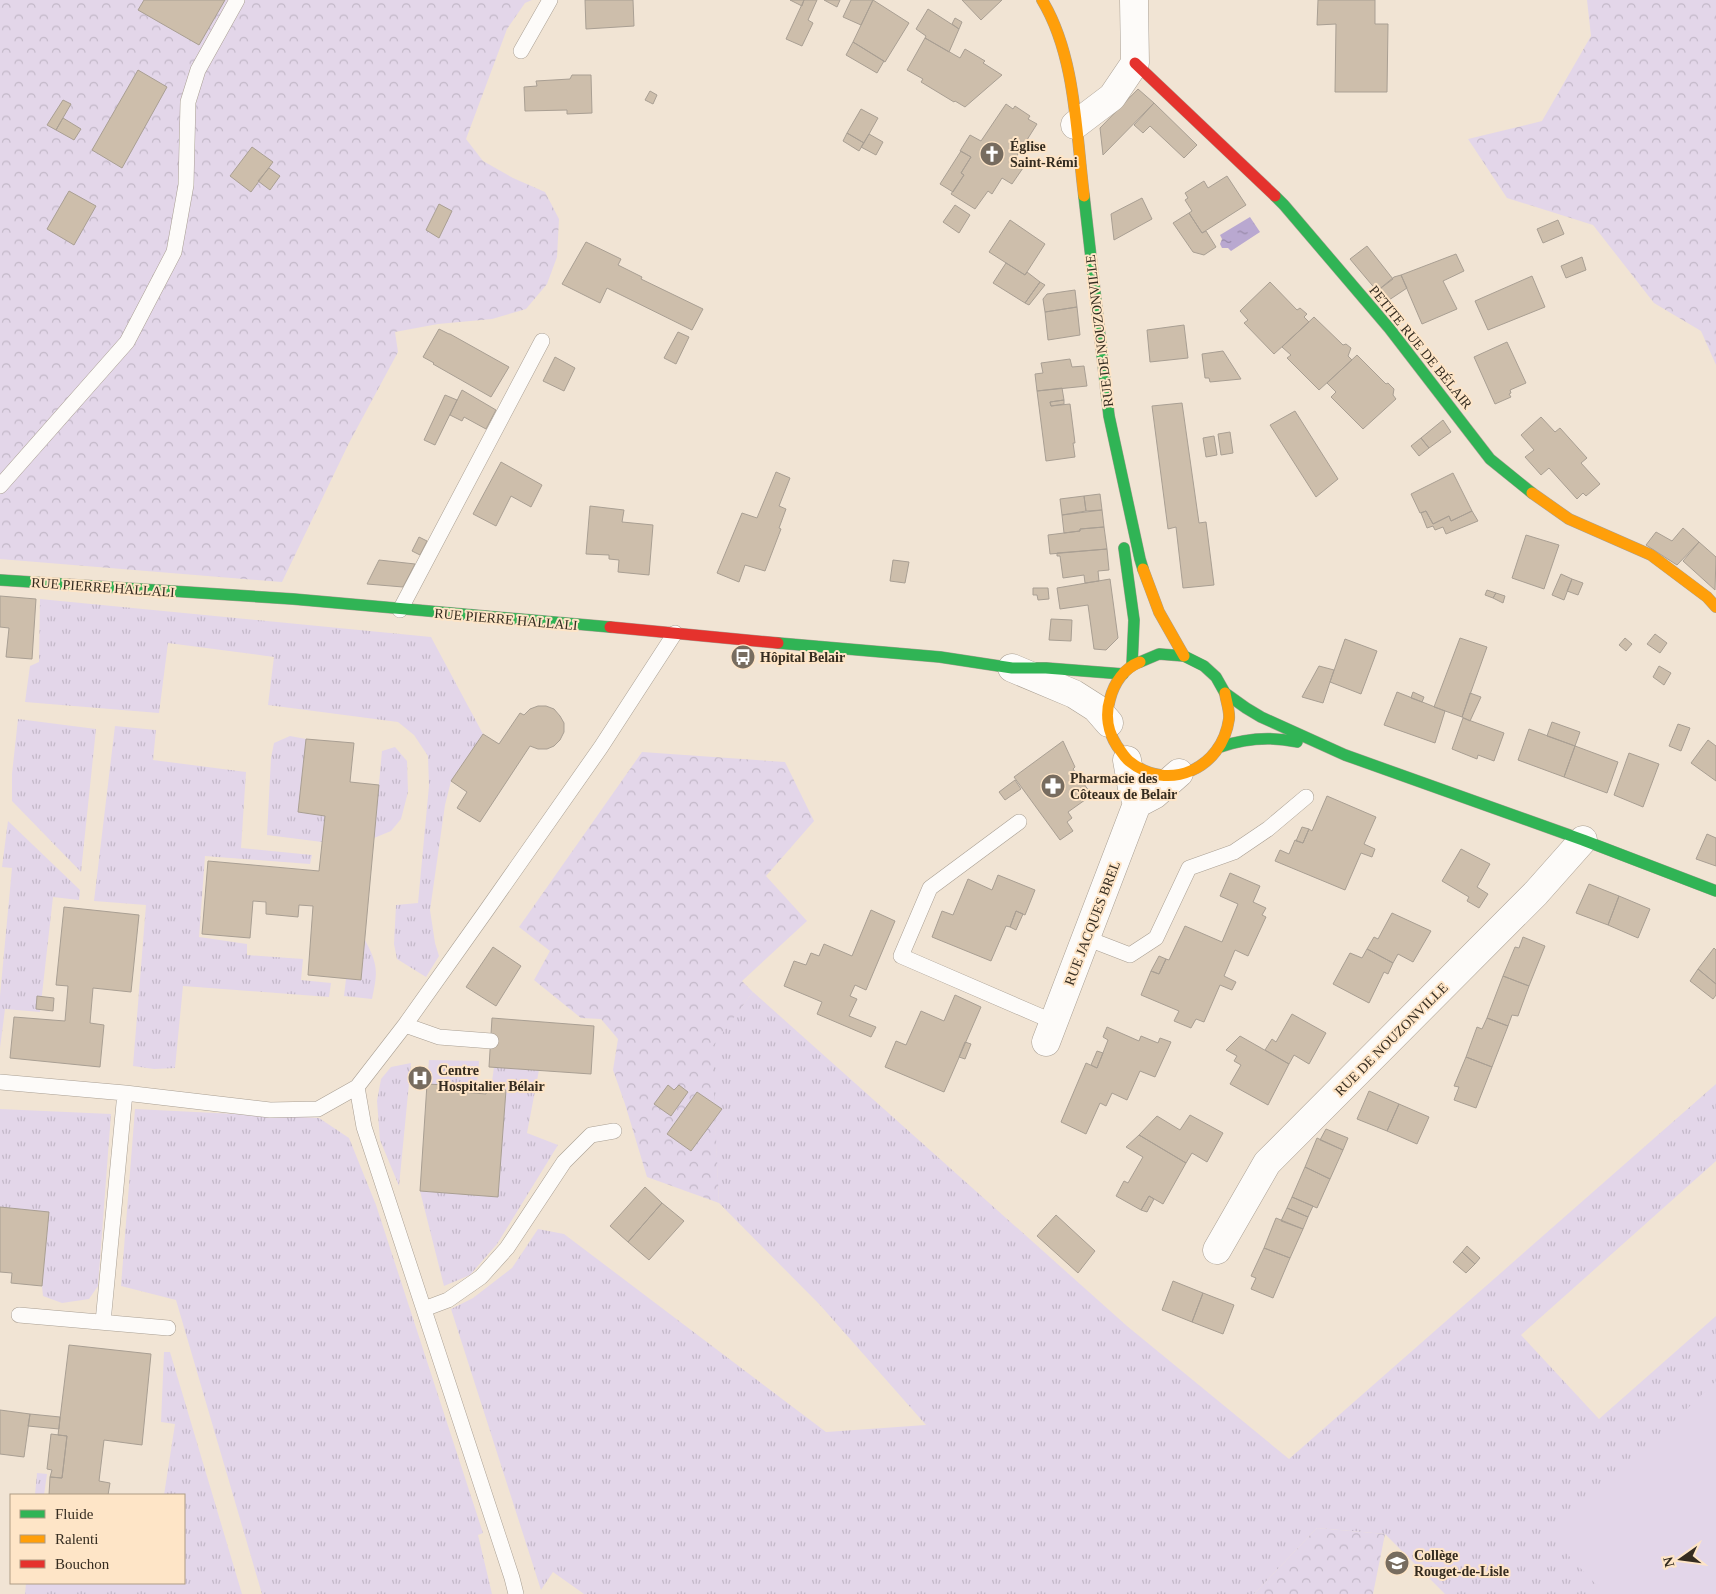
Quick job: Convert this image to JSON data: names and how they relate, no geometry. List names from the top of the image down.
{
  "streets": {
    "main road": ["RUE DE NOUZONVILLE", "PETITE RUE DE BÉLAIR", "RUE PIERRE HALLALI"],
    "street": ["RUE JACQUES BREL"]
  },
  "crossings": [
    ["RUE DE NOUZONVILLE", "RUE PIERRE HALLALI"]
  ],
  "places": {
    "church": ["Église Saint-Rémi"],
    "bus stop": ["Hôpital Belair"],
    "pharmacy": ["Pharmacie des Côteaux de Belair"],
    "hospital": ["Centre Hospitalier Bélair"],
    "school or university": ["Collège Rouget-de-Lisle"]
  },
  "legend": ["Fluide", "Ralenti", "Bouchon"],
  "north": "left"
}
